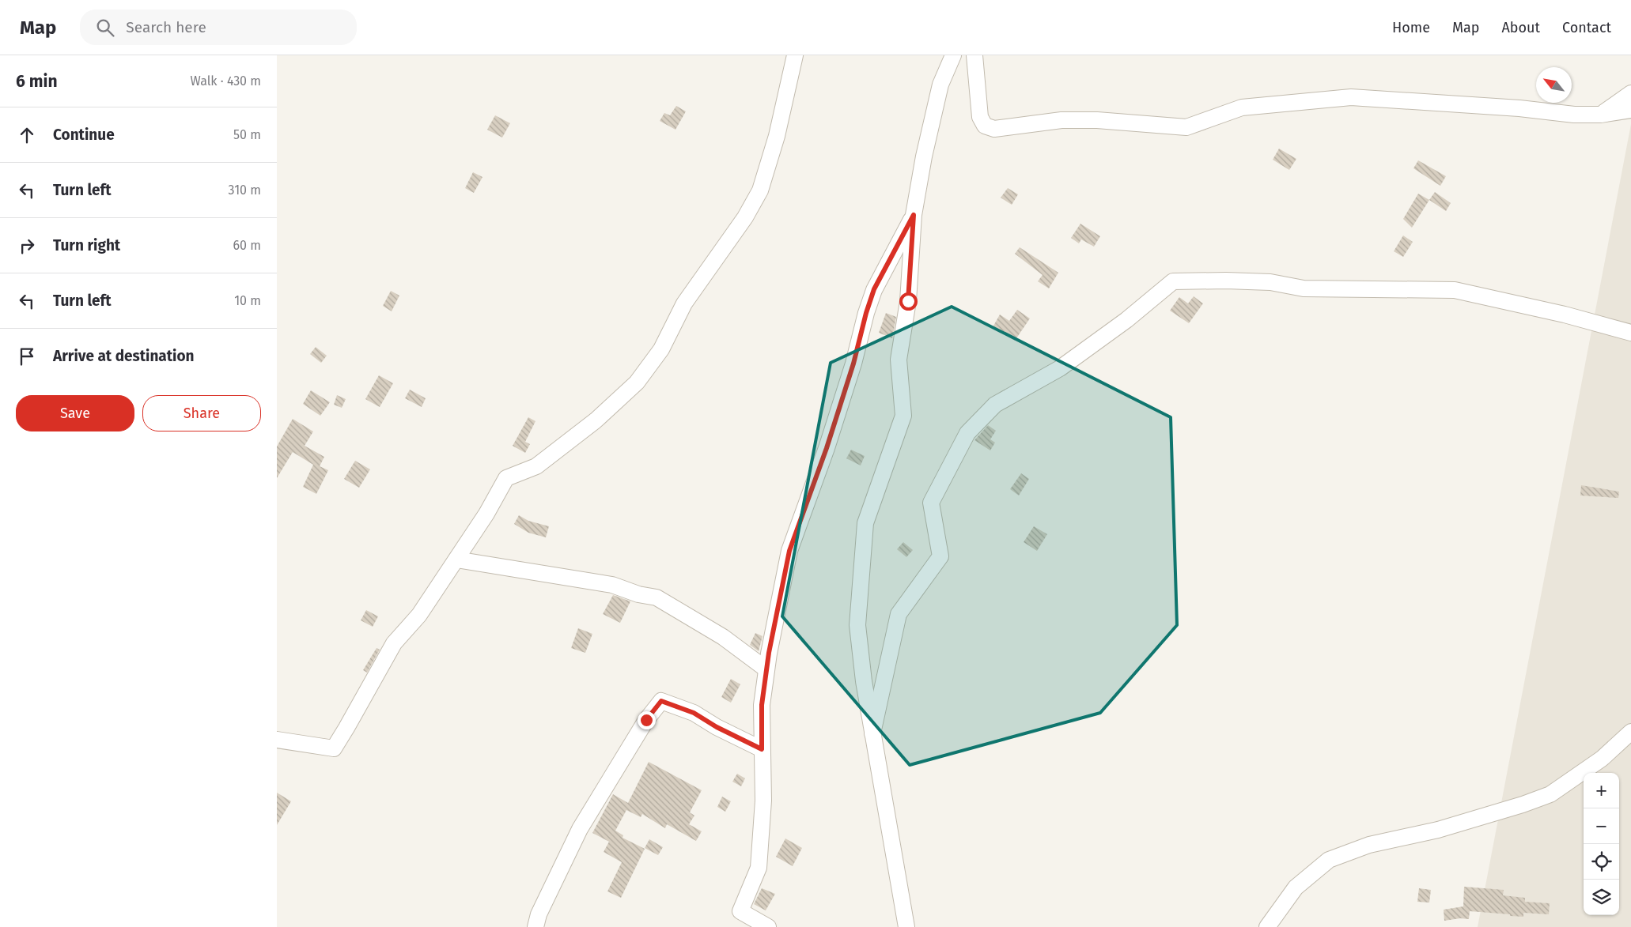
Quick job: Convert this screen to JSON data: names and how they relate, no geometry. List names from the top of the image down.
{
  "north": "top left",
  "page": {
    "header": "Map",
    "search": "Search here",
    "nav": [
      "Home",
      "Map",
      "About",
      "Contact"
    ],
    "heading": ["6 min", "Walk · 430 m"],
    "list": [
      ["Continue", "50 m"],
      ["Turn left", "310 m"],
      ["Turn right", "60 m"],
      ["Turn left", "10 m"],
      "Arrive at destination"
    ],
    "buttons": ["Save", "Share"],
    "map_buttons": ["+", "−"]
  }
}
